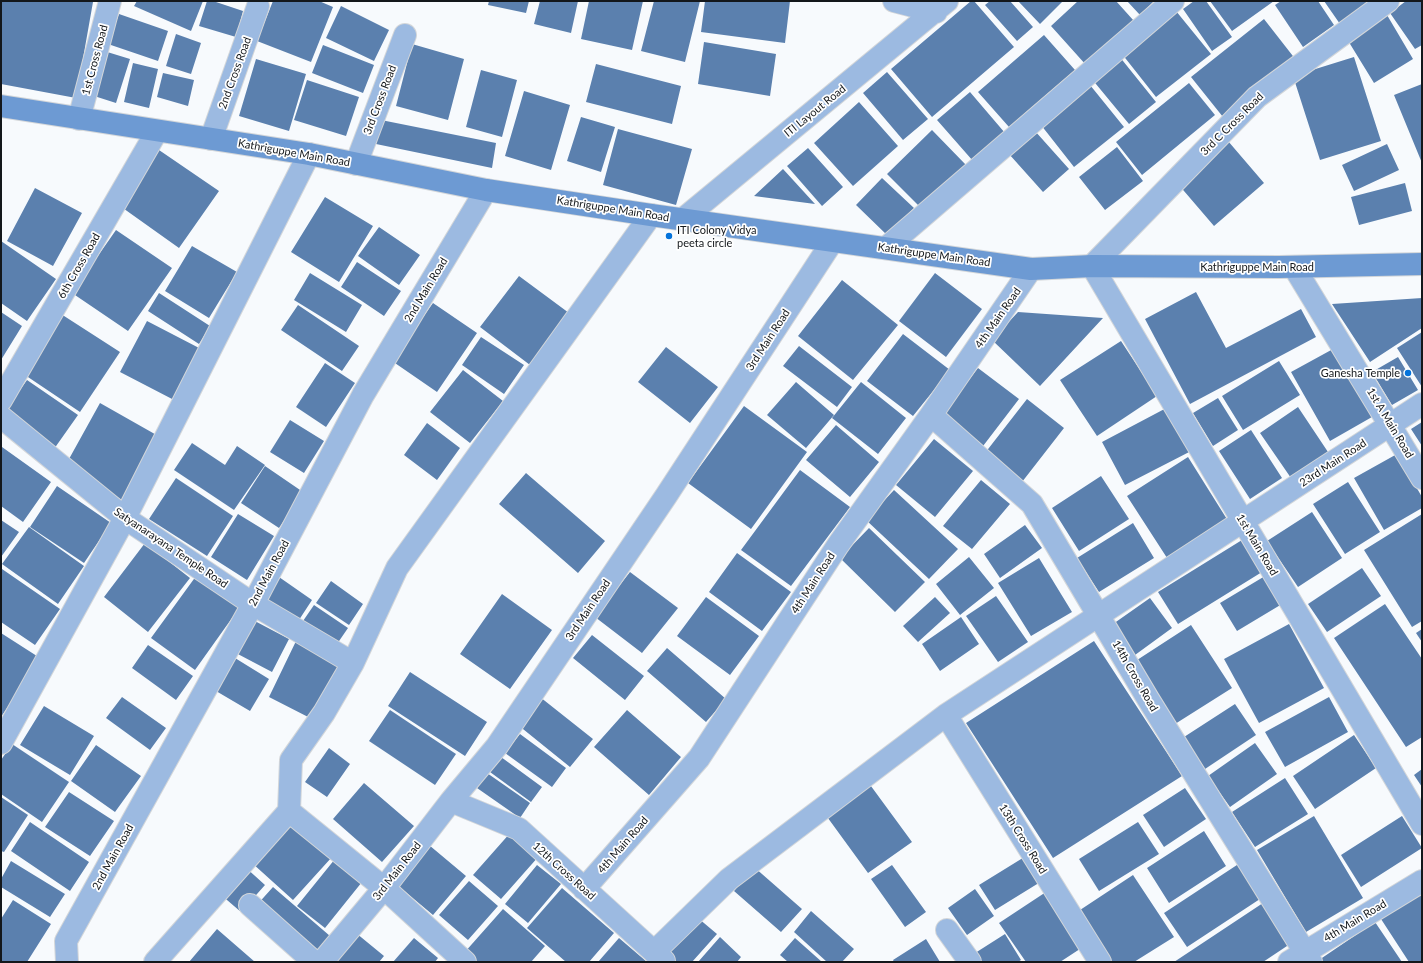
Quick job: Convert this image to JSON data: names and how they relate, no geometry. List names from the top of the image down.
{
  "streets": {
    "main road": ["Kathriguppe Main Road"],
    "street": [
      "1st Cross Road",
      "2nd Cross Road",
      "3rd Cross Road",
      "ITI Layout Road",
      "3rd C Cross Road",
      "6th Cross Road",
      "2nd Main Road",
      "4th Main Road",
      "3rd Main Road",
      "1st A Main Road",
      "23rd Main Road",
      "1st Main Road",
      "Satyanarayana Temple Road",
      "14th Cross Road",
      "13th Cross Road",
      "12th Cross Road"
    ]
  },
  "crossings": [
    ["1st Cross Road", "Kathriguppe Main Road"],
    ["2nd Cross Road", "Kathriguppe Main Road"],
    ["3rd Cross Road", "Kathriguppe Main Road"],
    ["ITI Layout Road", "Kathriguppe Main Road"],
    ["3rd C Cross Road", "Kathriguppe Main Road"],
    ["3rd C Cross Road", "1st Main Road"],
    ["Kathriguppe Main Road", "6th Cross Road"],
    ["Kathriguppe Main Road", "2nd Main Road"],
    ["Kathriguppe Main Road", "4th Main Road"],
    ["Kathriguppe Main Road", "3rd Main Road"],
    ["Kathriguppe Main Road", "1st A Main Road"],
    ["Kathriguppe Main Road", "1st Main Road"],
    ["2nd Main Road", "Satyanarayana Temple Road"],
    ["4th Main Road", "14th Cross Road"],
    ["4th Main Road", "12th Cross Road"],
    ["3rd Main Road", "12th Cross Road"],
    ["1st A Main Road", "23rd Main Road"],
    ["23rd Main Road", "1st Main Road"],
    ["23rd Main Road", "14th Cross Road"],
    ["23rd Main Road", "13th Cross Road"],
    ["23rd Main Road", "12th Cross Road"]
  ],
  "places": ["ITI Colony Vidya peeta circle", "Ganesha Temple"]
}
